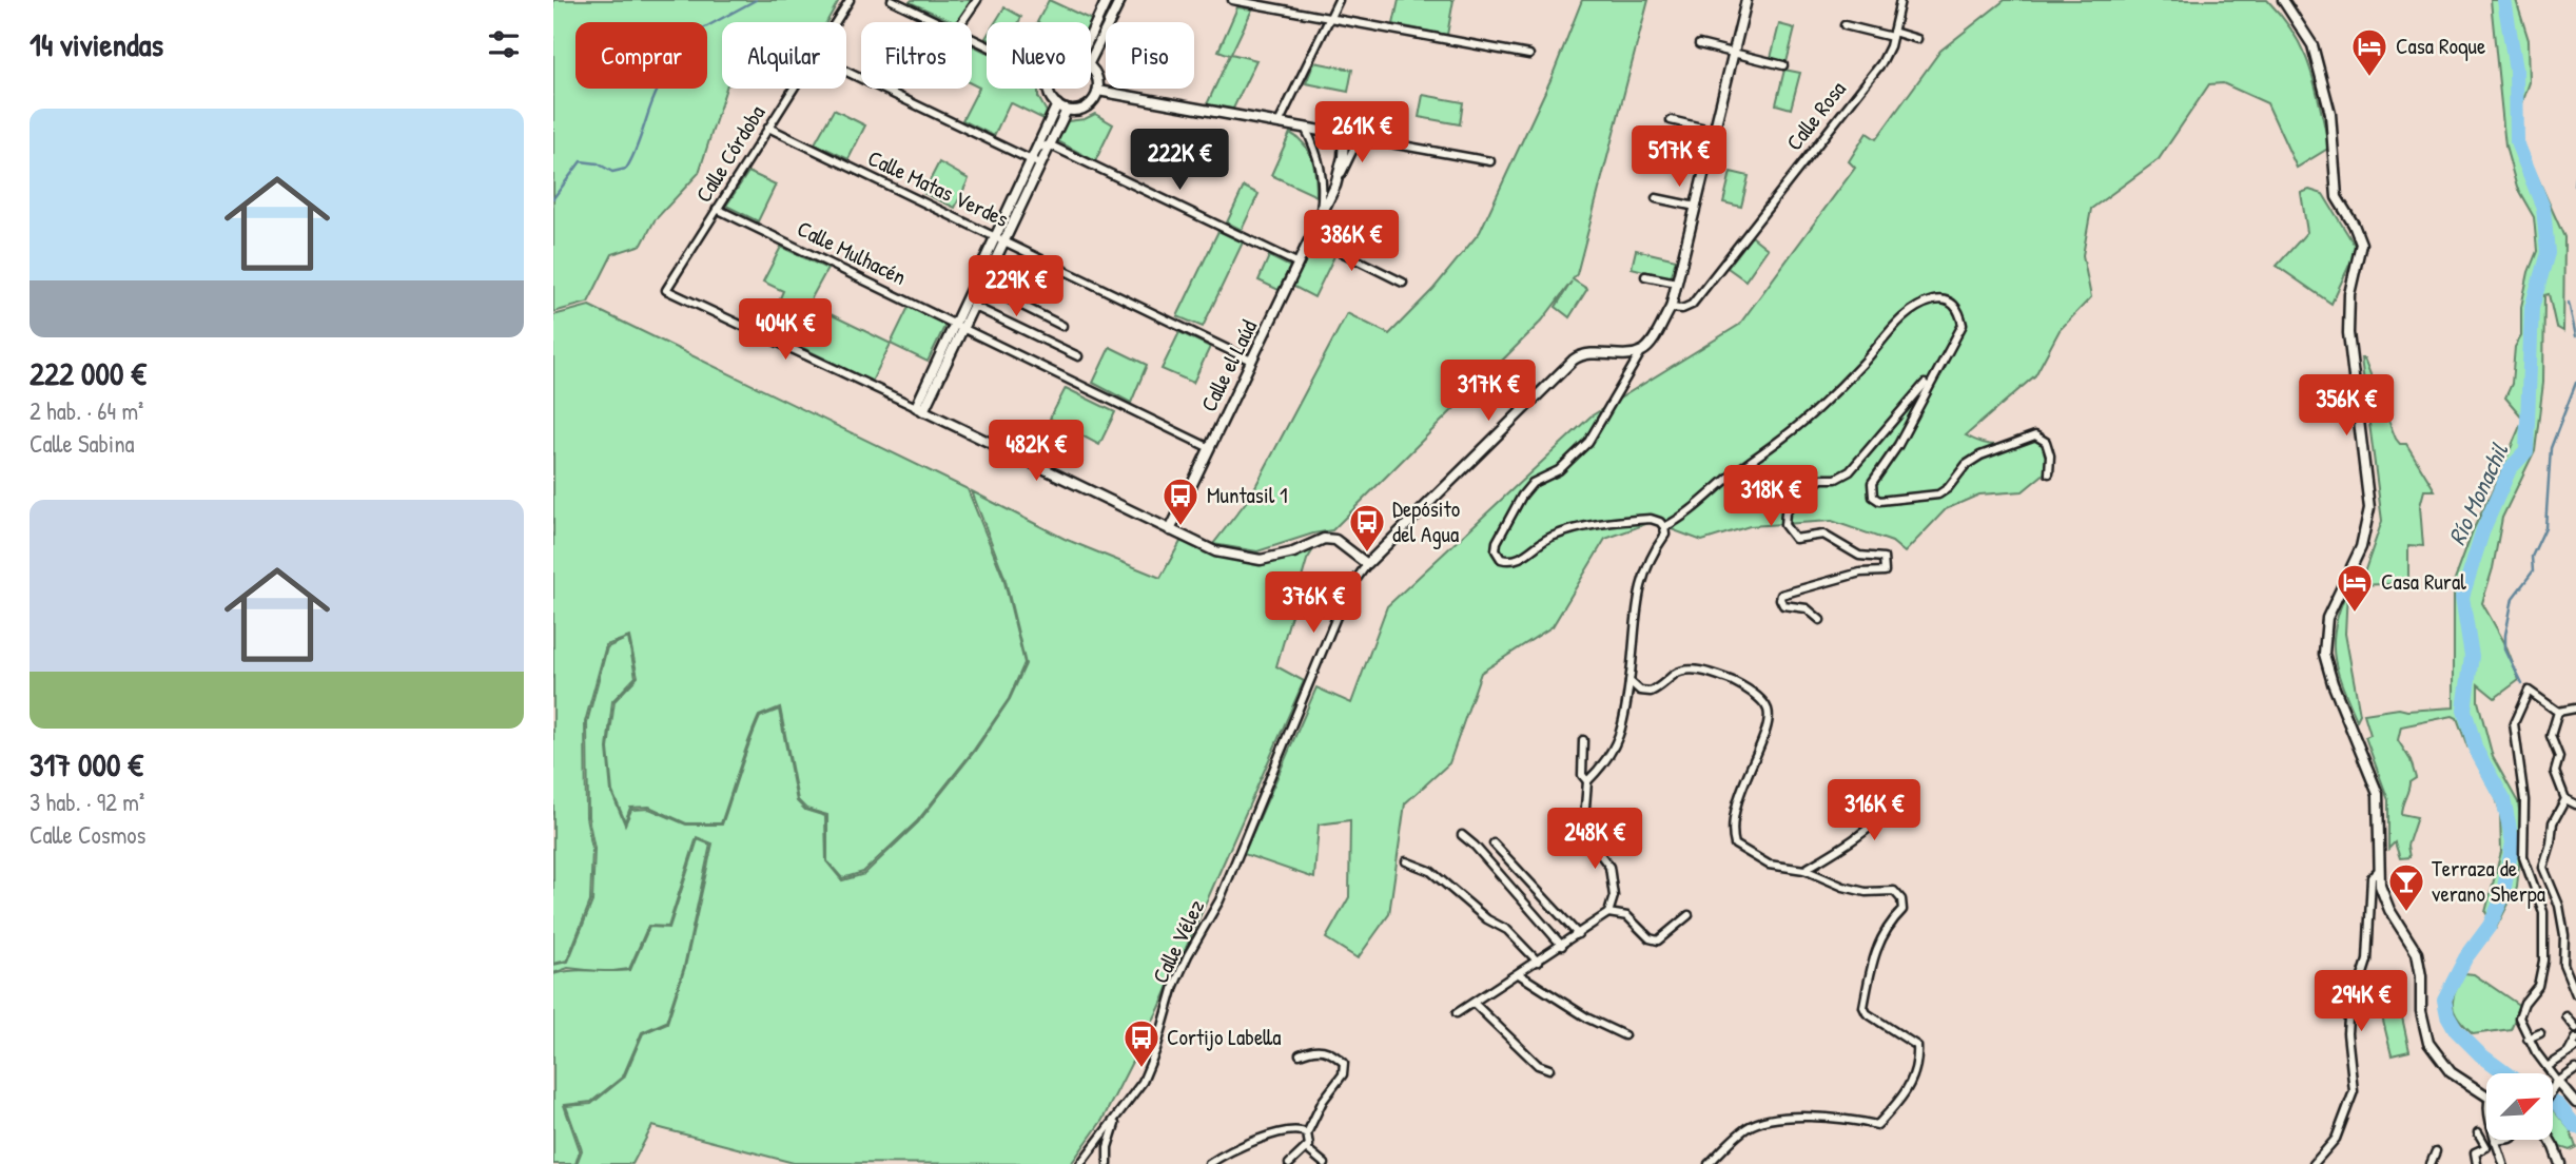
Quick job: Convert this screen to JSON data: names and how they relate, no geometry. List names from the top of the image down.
{
  "streets": {
    "street": [
      "Calle Rosa",
      "Calle Córdoba",
      "Calle Matas Verdes",
      "Calle Mulhacén",
      "Calle el Laúd",
      "Calle Vélez"
    ]
  },
  "crossings": [
    ["Calle Córdoba", "Calle Matas Verdes"],
    ["Calle Córdoba", "Calle Mulhacén"],
    ["Calle Matas Verdes", "Calle el Laúd"],
    ["Calle Mulhacén", "Calle el Laúd"]
  ],
  "water": ["Río Monachil"],
  "places": {
    "hotel": ["Casa Roque", "Casa Rural"],
    "bus stop": ["Muntasil 1", "Depósito del Agua", "Cortijo Labella"],
    "bar": ["Terraza de verano Sherpa"]
  },
  "north": "top right",
  "page": {
    "heading": "14 viviendas",
    "chip": [
      "Comprar",
      "Alquilar",
      "Filtros",
      "Nuevo",
      "Piso"
    ],
    "list": [
      {
        "name": "222 000 €",
        "note": "2 hab. · 64 m² · Calle Sabina"
      },
      {
        "name": "317 000 €",
        "note": "3 hab. · 92 m² · Calle Cosmos"
      }
    ],
    "price": [
      "261K €",
      "517K €",
      "222K €",
      "386K €",
      "229K €",
      "404K €",
      "317K €",
      "356K €",
      "482K €",
      "318K €",
      "376K €",
      "316K €",
      "248K €",
      "294K €"
    ]
  }
}
